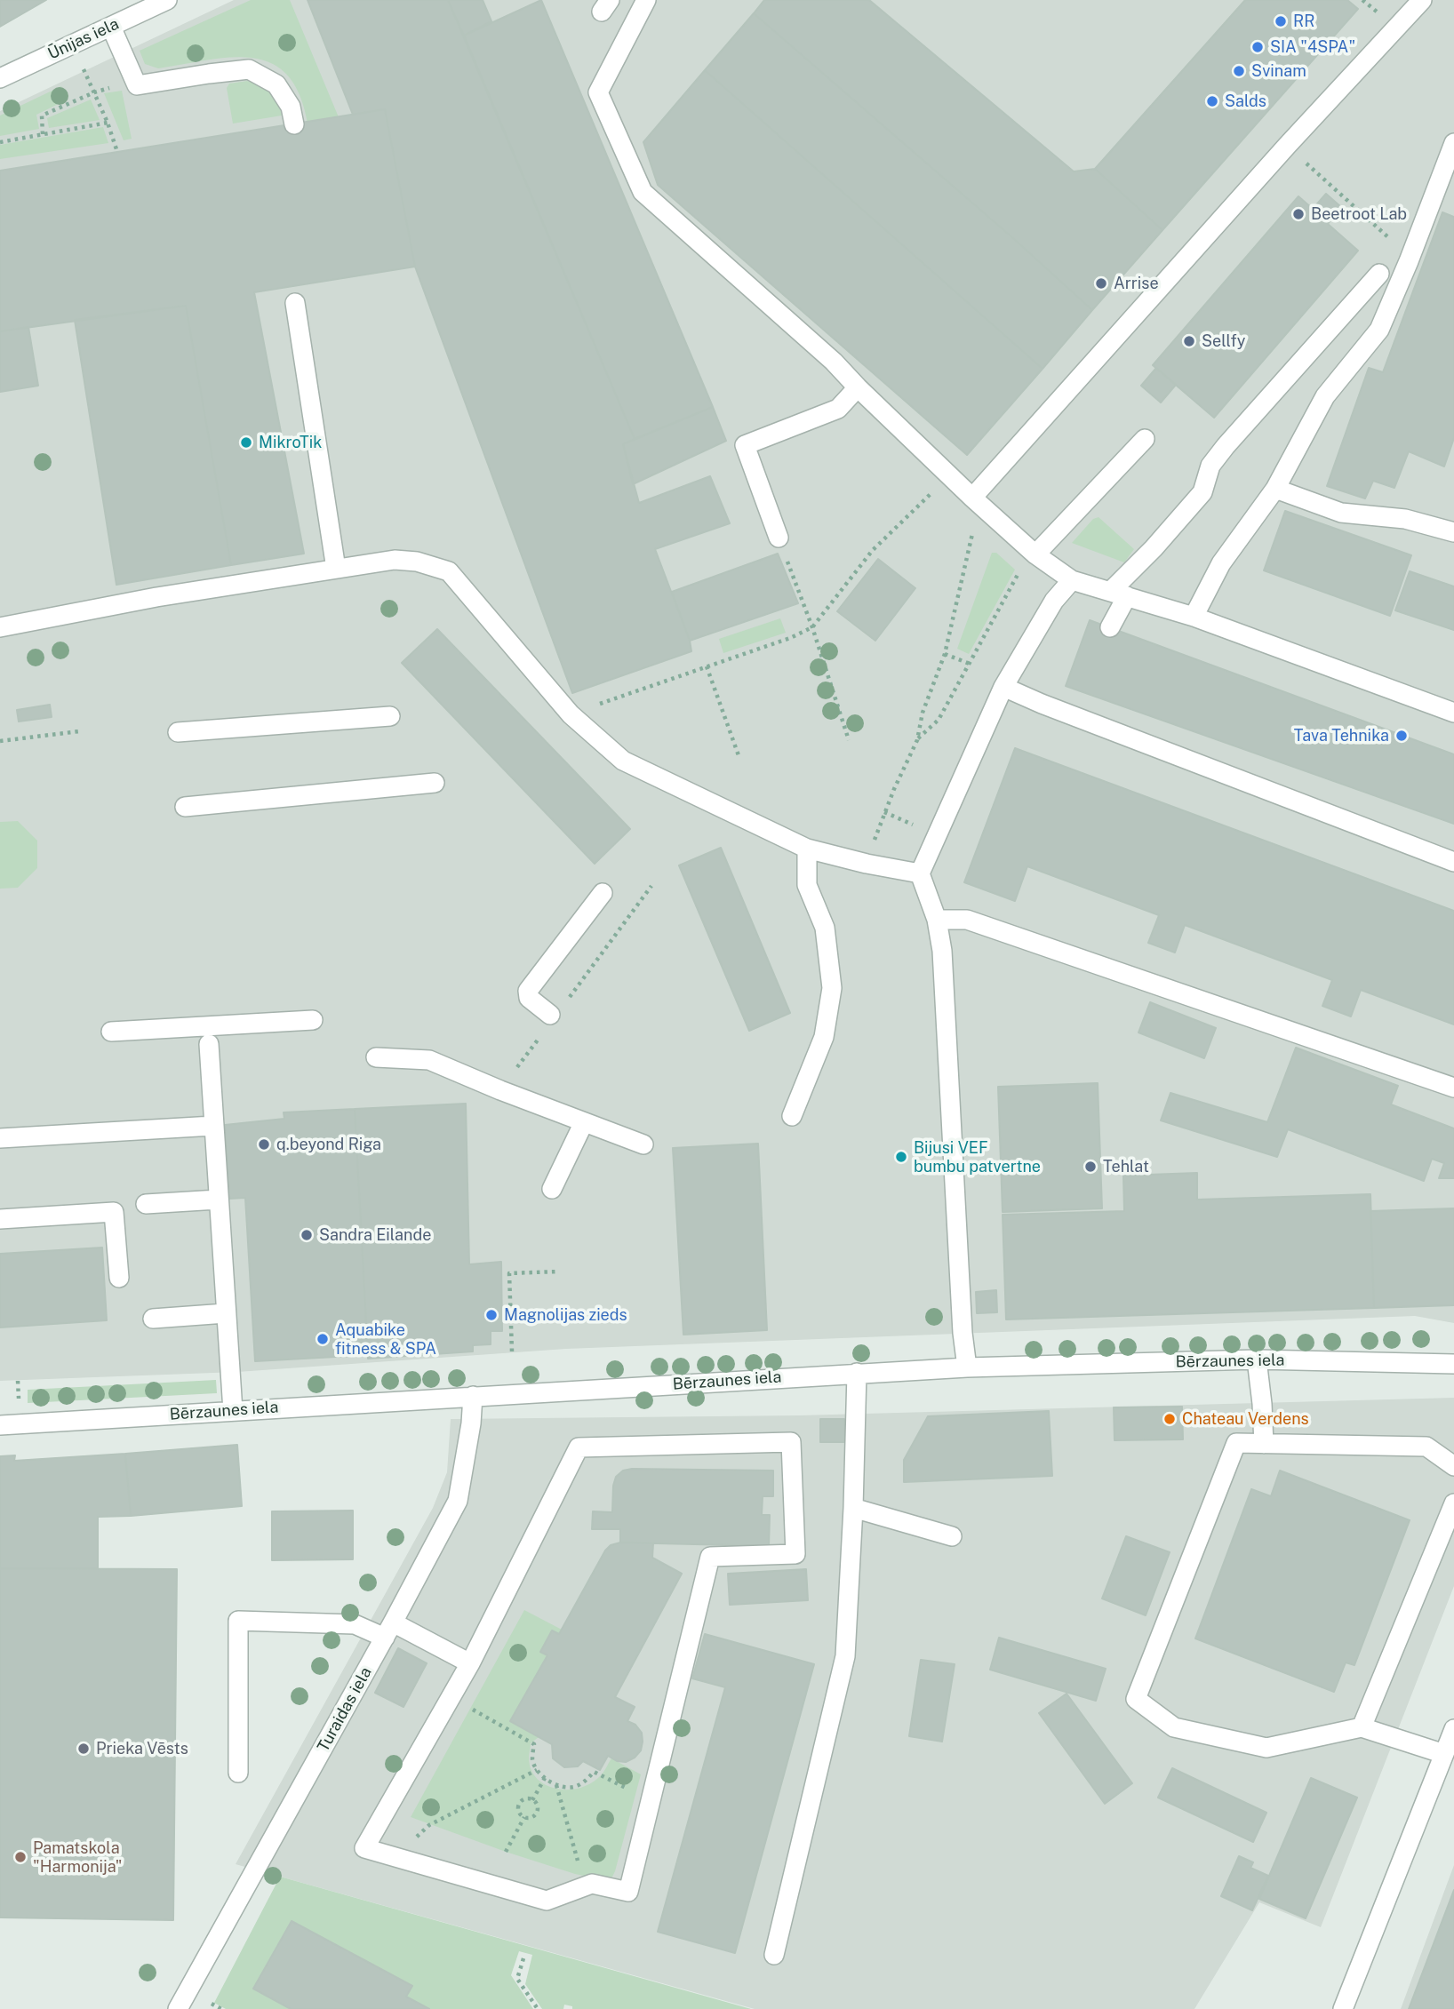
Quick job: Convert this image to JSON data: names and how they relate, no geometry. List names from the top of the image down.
{
  "streets": {
    "street": ["Ūnijas iela", "Bērzaunes iela", "Turaidas iela"]
  },
  "crossings": [
    ["Bērzaunes iela", "Turaidas iela"]
  ],
  "places": [
    "RR",
    "SIA \"4SPA\"",
    "Svinam",
    "Salds",
    "Beetroot Lab",
    "Arrise",
    "Sellfy",
    "MikroTik",
    "Tava Tehnika",
    "q.beyond Riga",
    "Bijusi VEF bumbu patvertne",
    "Tehlat",
    "Sandra Eilande",
    "Magnolijas zieds",
    "Aquabike fitness & SPA",
    "Chateau Verdens",
    "Prieka Vēsts",
    "Pamatskola \"Harmonija\""
  ]
}
